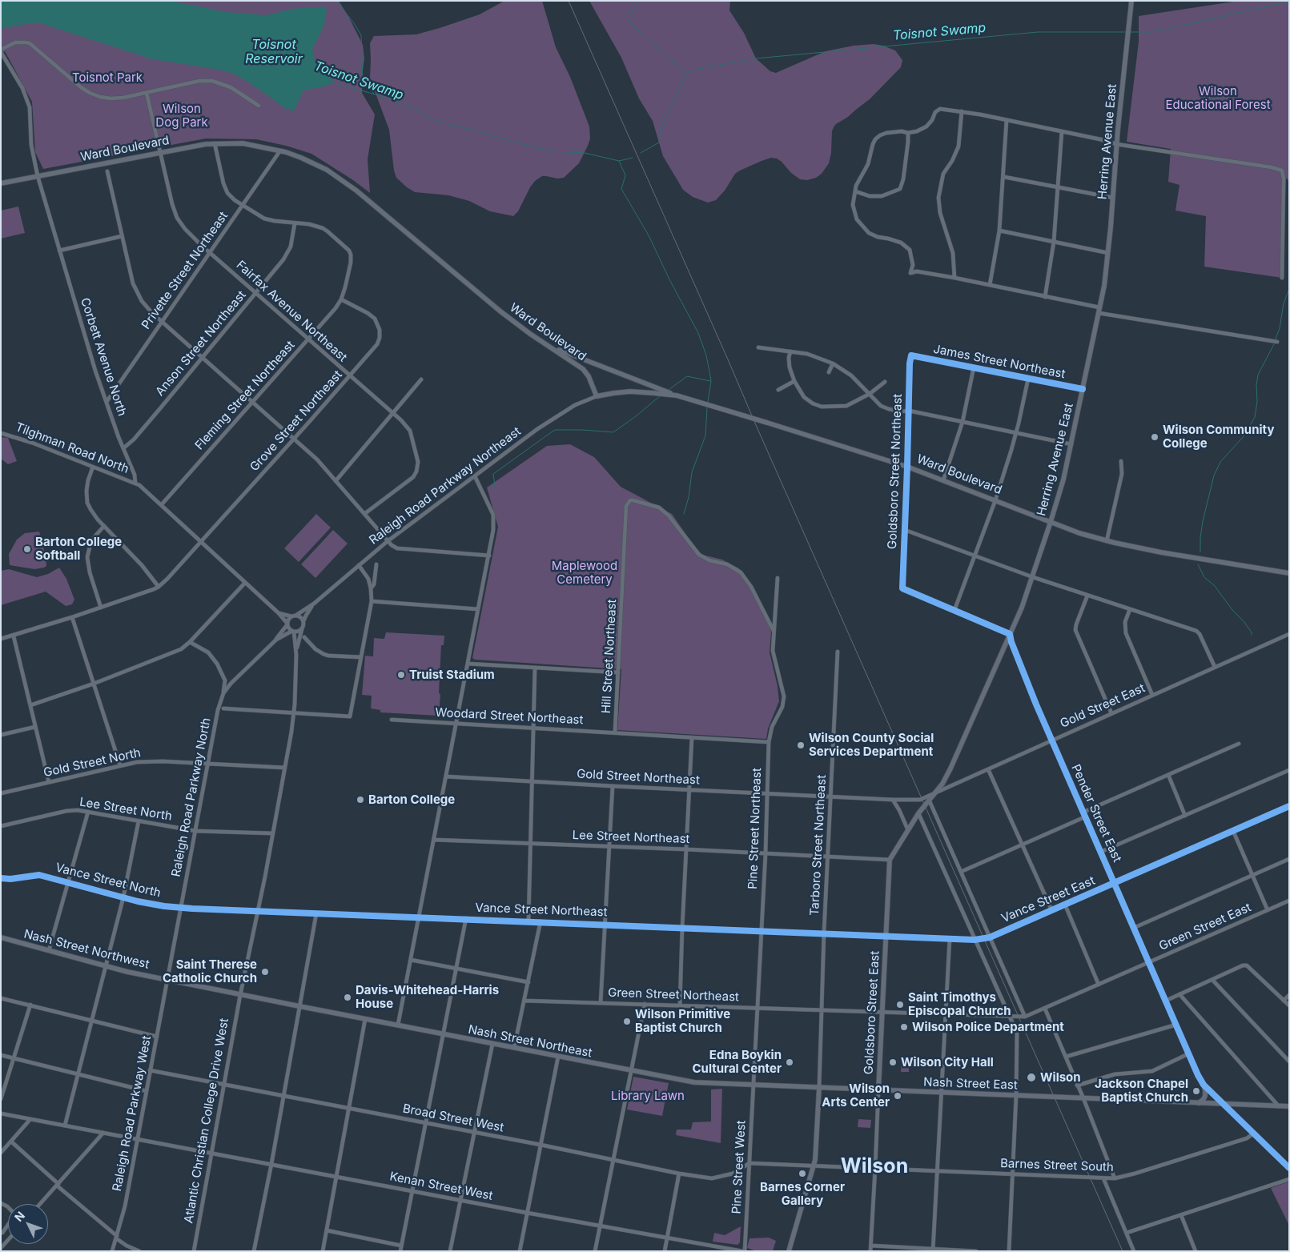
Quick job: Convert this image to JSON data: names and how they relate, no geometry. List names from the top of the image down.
{
  "streets": {
    "main road": [
      "Herring Avenue East",
      "Ward Boulevard",
      "Nash Street Northwest",
      "Goldsboro Street East",
      "Nash Street Northeast",
      "Nash Street East"
    ],
    "street": [
      "Privette Street Northeast",
      "Fairfax Avenue Northeast",
      "Anson Street Northeast",
      "Corbett Avenue North",
      "James Street Northeast",
      "Fleming Street Northeast",
      "Grove Street Northeast",
      "Tilghman Road North",
      "Goldsboro Street Northeast",
      "Raleigh Road Parkway Northeast",
      "Hill Street Northeast",
      "Gold Street East",
      "Woodard Street Northeast",
      "Gold Street North",
      "Gold Street Northeast",
      "Raleigh Road Parkway North",
      "Lee Street North",
      "Pender Street East",
      "Pine Street Northeast",
      "Lee Street Northeast",
      "Tarboro Street Northeast",
      "Vance Street North",
      "Vance Street East",
      "Vance Street Northeast",
      "Green Street East",
      "Green Street Northeast",
      "Raleigh Road Parkway West",
      "Broad Street West",
      "Atlantic Christian College Drive West",
      "Barnes Street South",
      "Pine Street West",
      "Kenan Street West"
    ]
  },
  "crossings": [
    ["Herring Avenue East", "Ward Boulevard"],
    ["Herring Avenue East", "James Street Northeast"],
    ["Herring Avenue East", "Gold Street East"],
    ["Herring Avenue East", "Pender Street East"],
    ["Herring Avenue East", "Goldsboro Street East"],
    ["Ward Boulevard", "Privette Street Northeast"],
    ["Ward Boulevard", "Fairfax Avenue Northeast"],
    ["Ward Boulevard", "Corbett Avenue North"],
    ["Ward Boulevard", "Fleming Street Northeast"],
    ["Ward Boulevard", "Goldsboro Street Northeast"],
    ["Ward Boulevard", "Raleigh Road Parkway Northeast"],
    ["Privette Street Northeast", "Fairfax Avenue Northeast"],
    ["Privette Street Northeast", "Corbett Avenue North"],
    ["Privette Street Northeast", "Fleming Street Northeast"],
    ["Fairfax Avenue Northeast", "Anson Street Northeast"],
    ["Fairfax Avenue Northeast", "Fleming Street Northeast"],
    ["Fairfax Avenue Northeast", "Grove Street Northeast"],
    ["Anson Street Northeast", "Corbett Avenue North"],
    ["Anson Street Northeast", "Fleming Street Northeast"],
    ["Corbett Avenue North", "Tilghman Road North"],
    ["James Street Northeast", "Goldsboro Street Northeast"],
    ["Fleming Street Northeast", "Grove Street Northeast"],
    ["Raleigh Road Parkway Northeast", "Raleigh Road Parkway North"],
    ["Hill Street Northeast", "Woodard Street Northeast"],
    ["Hill Street Northeast", "Pine Street Northeast"],
    ["Gold Street East", "Gold Street Northeast"],
    ["Gold Street East", "Pender Street East"],
    ["Gold Street East", "Tarboro Street Northeast"],
    ["Woodard Street Northeast", "Pine Street Northeast"],
    ["Gold Street North", "Raleigh Road Parkway North"],
    ["Gold Street North", "Atlantic Christian College Drive West"],
    ["Gold Street Northeast", "Pine Street Northeast"],
    ["Gold Street Northeast", "Tarboro Street Northeast"],
    ["Raleigh Road Parkway North", "Lee Street North"],
    ["Raleigh Road Parkway North", "Vance Street North"],
    ["Raleigh Road Parkway North", "Nash Street Northwest"],
    ["Raleigh Road Parkway North", "Raleigh Road Parkway West"],
    ["Lee Street North", "Atlantic Christian College Drive West"],
    ["Pender Street East", "Vance Street East"],
    ["Pender Street East", "Green Street East"],
    ["Pender Street East", "Nash Street East"],
    ["Pender Street East", "Barnes Street South"],
    ["Pine Street Northeast", "Lee Street Northeast"],
    ["Pine Street Northeast", "Vance Street Northeast"],
    ["Pine Street Northeast", "Green Street Northeast"],
    ["Pine Street Northeast", "Nash Street Northeast"],
    ["Pine Street Northeast", "Pine Street West"],
    ["Lee Street Northeast", "Tarboro Street Northeast"],
    ["Lee Street Northeast", "Goldsboro Street East"],
    ["Tarboro Street Northeast", "Vance Street East"],
    ["Tarboro Street Northeast", "Vance Street Northeast"],
    ["Tarboro Street Northeast", "Green Street Northeast"],
    ["Tarboro Street Northeast", "Nash Street Northeast"],
    ["Tarboro Street Northeast", "Nash Street East"],
    ["Vance Street North", "Vance Street Northeast"],
    ["Vance Street North", "Atlantic Christian College Drive West"],
    ["Vance Street East", "Vance Street Northeast"],
    ["Vance Street East", "Goldsboro Street East"],
    ["Vance Street Northeast", "Atlantic Christian College Drive West"],
    ["Nash Street Northwest", "Nash Street Northeast"],
    ["Nash Street Northwest", "Raleigh Road Parkway West"],
    ["Nash Street Northwest", "Atlantic Christian College Drive West"],
    ["Goldsboro Street East", "Nash Street East"],
    ["Nash Street Northeast", "Nash Street East"],
    ["Nash Street Northeast", "Atlantic Christian College Drive West"],
    ["Nash Street Northeast", "Pine Street West"],
    ["Raleigh Road Parkway West", "Broad Street West"],
    ["Raleigh Road Parkway West", "Kenan Street West"],
    ["Broad Street West", "Atlantic Christian College Drive West"],
    ["Broad Street West", "Barnes Street South"],
    ["Broad Street West", "Pine Street West"],
    ["Atlantic Christian College Drive West", "Kenan Street West"],
    ["Barnes Street South", "Pine Street West"],
    ["Pine Street West", "Kenan Street West"]
  ],
  "districts": ["Wilson"],
  "water": ["Toisnot Swamp", "Toisnot Reservoir"],
  "parks": [
    "Toisnot Park",
    "Wilson Educational Forest",
    "Wilson Dog Park",
    "Maplewood Cemetery",
    "Library Lawn"
  ],
  "places": [
    "Wilson Community College",
    "Barton College Softball",
    "Truist Stadium",
    "Wilson County Social Services Department",
    "Barton College",
    "Saint Therese Catholic Church",
    "Davis-Whitehead-Harris House",
    "Saint Timothys Episcopal Church",
    "Wilson Primitive Baptist Church",
    "Wilson Police Department",
    "Edna Boykin Cultural Center",
    "Wilson City Hall",
    "Wilson",
    "Jackson Chapel Baptist Church",
    "Wilson Arts Center",
    "Barnes Corner Gallery"
  ],
  "north": "top left"
}
